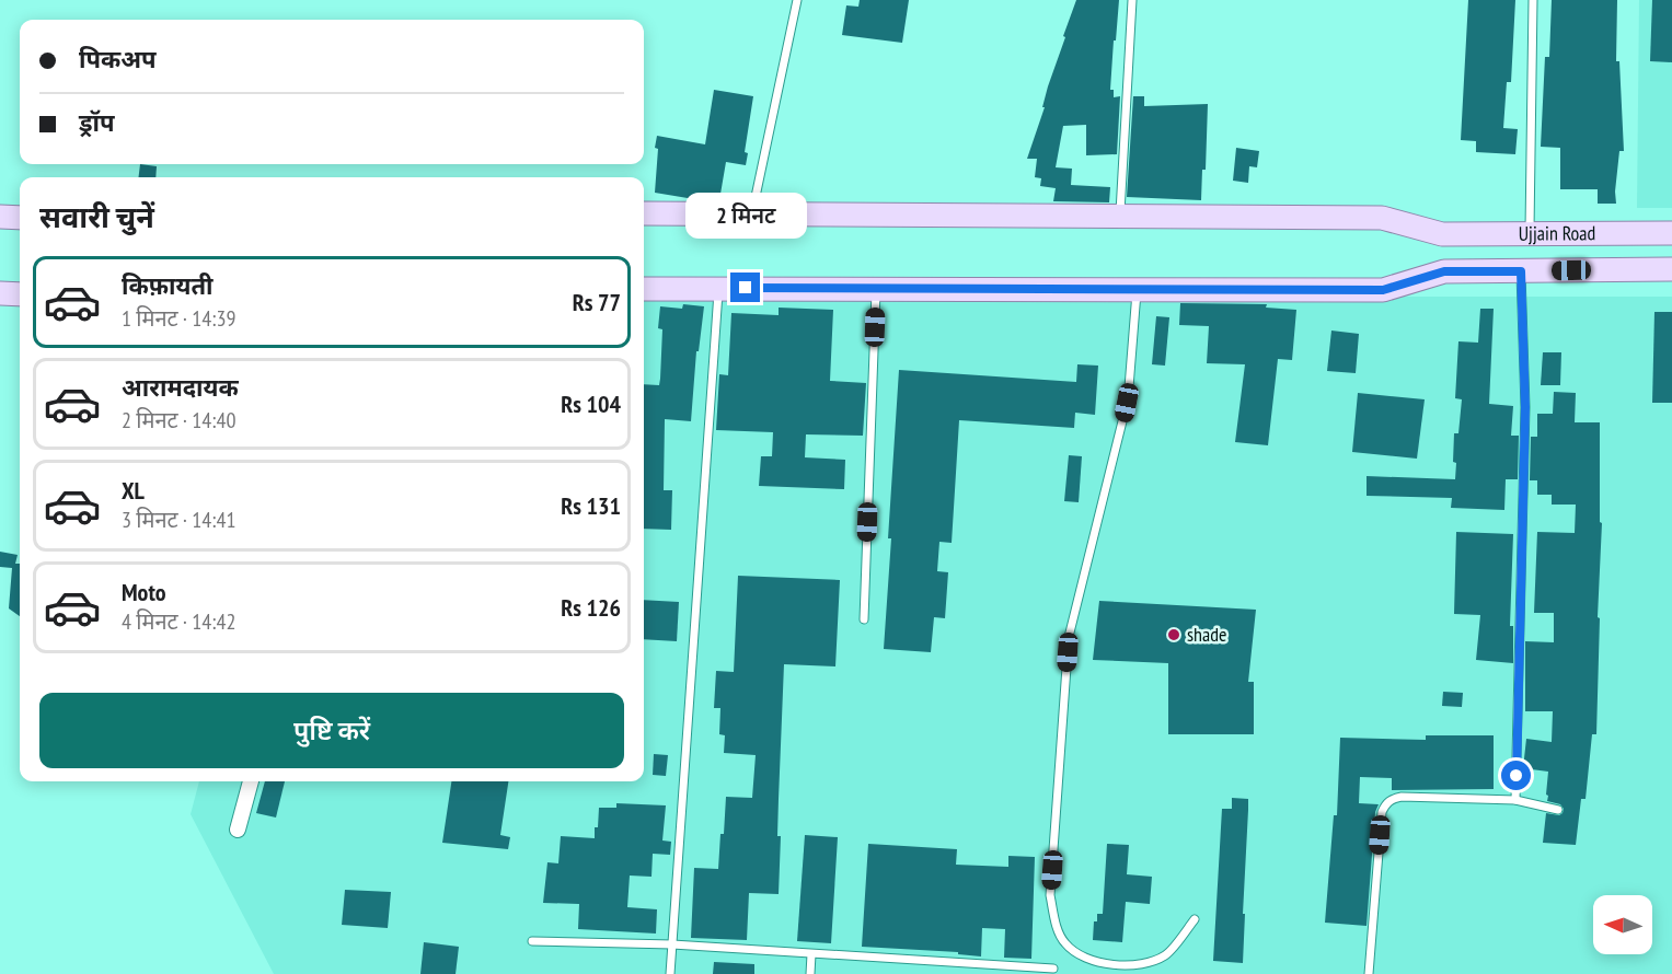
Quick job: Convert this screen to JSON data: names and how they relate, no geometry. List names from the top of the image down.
{
  "streets": {
    "main road": ["Ujjain Road"]
  },
  "places": ["shade"],
  "north": "left",
  "page": {
    "banner": ["पिकअप", "ड्रॉप"],
    "heading": "सवारी चुनें",
    "bubble": "2 मिनट",
    "list": [
      {
        "name": "किफ़ायती",
        "note": "1 मिनट · 14:39",
        "value": "Rs 77"
      },
      {
        "name": "आरामदायक",
        "note": "2 मिनट · 14:40",
        "value": "Rs 104"
      },
      {
        "name": "XL",
        "note": "3 मिनट · 14:41",
        "value": "Rs 131"
      },
      {
        "name": "Moto",
        "note": "4 मिनट · 14:42",
        "value": "Rs 126"
      }
    ],
    "buttons": "पुष्टि करें"
  }
}
